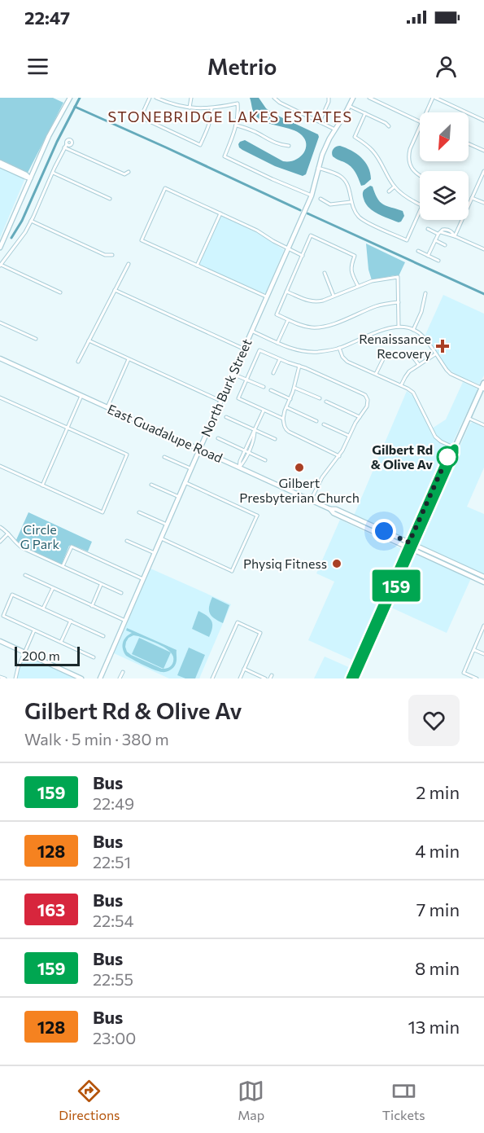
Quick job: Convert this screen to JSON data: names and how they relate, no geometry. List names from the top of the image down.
{
  "streets": {
    "main road": ["North Burk Street", "East Guadalupe Road"]
  },
  "crossings": [
    ["North Burk Street", "East Guadalupe Road"]
  ],
  "districts": ["STONEBRIDGE LAKES ESTATES"],
  "parks": ["Circle G Park"],
  "places": {
    "health": ["Renaissance Recovery"],
    "other": ["Gilbert Rd & Olive Av", "Gilbert Presbyterian Church", "Physiq Fitness"]
  },
  "lines": ["bus line 159"],
  "scale_bar": "200 m",
  "north": "bottom left",
  "page": {
    "status": "22:47",
    "header": "Metrio",
    "on_map": "159",
    "scale": "200 m",
    "heading": ["Gilbert Rd & Olive Av", "Walk · 5 min · 380 m"],
    "list": [
      {
        "mark": "159",
        "name": "Bus",
        "note": "22:49",
        "value": "2 min"
      },
      {
        "mark": "128",
        "name": "Bus",
        "note": "22:51",
        "value": "4 min"
      },
      {
        "mark": "163",
        "name": "Bus",
        "note": "22:54",
        "value": "7 min"
      },
      {
        "mark": "159",
        "name": "Bus",
        "note": "22:55",
        "value": "8 min"
      },
      {
        "mark": "128",
        "name": "Bus",
        "note": "23:00",
        "value": "13 min"
      }
    ],
    "tabs": ["Directions", "Map", "Tickets"]
  }
}
